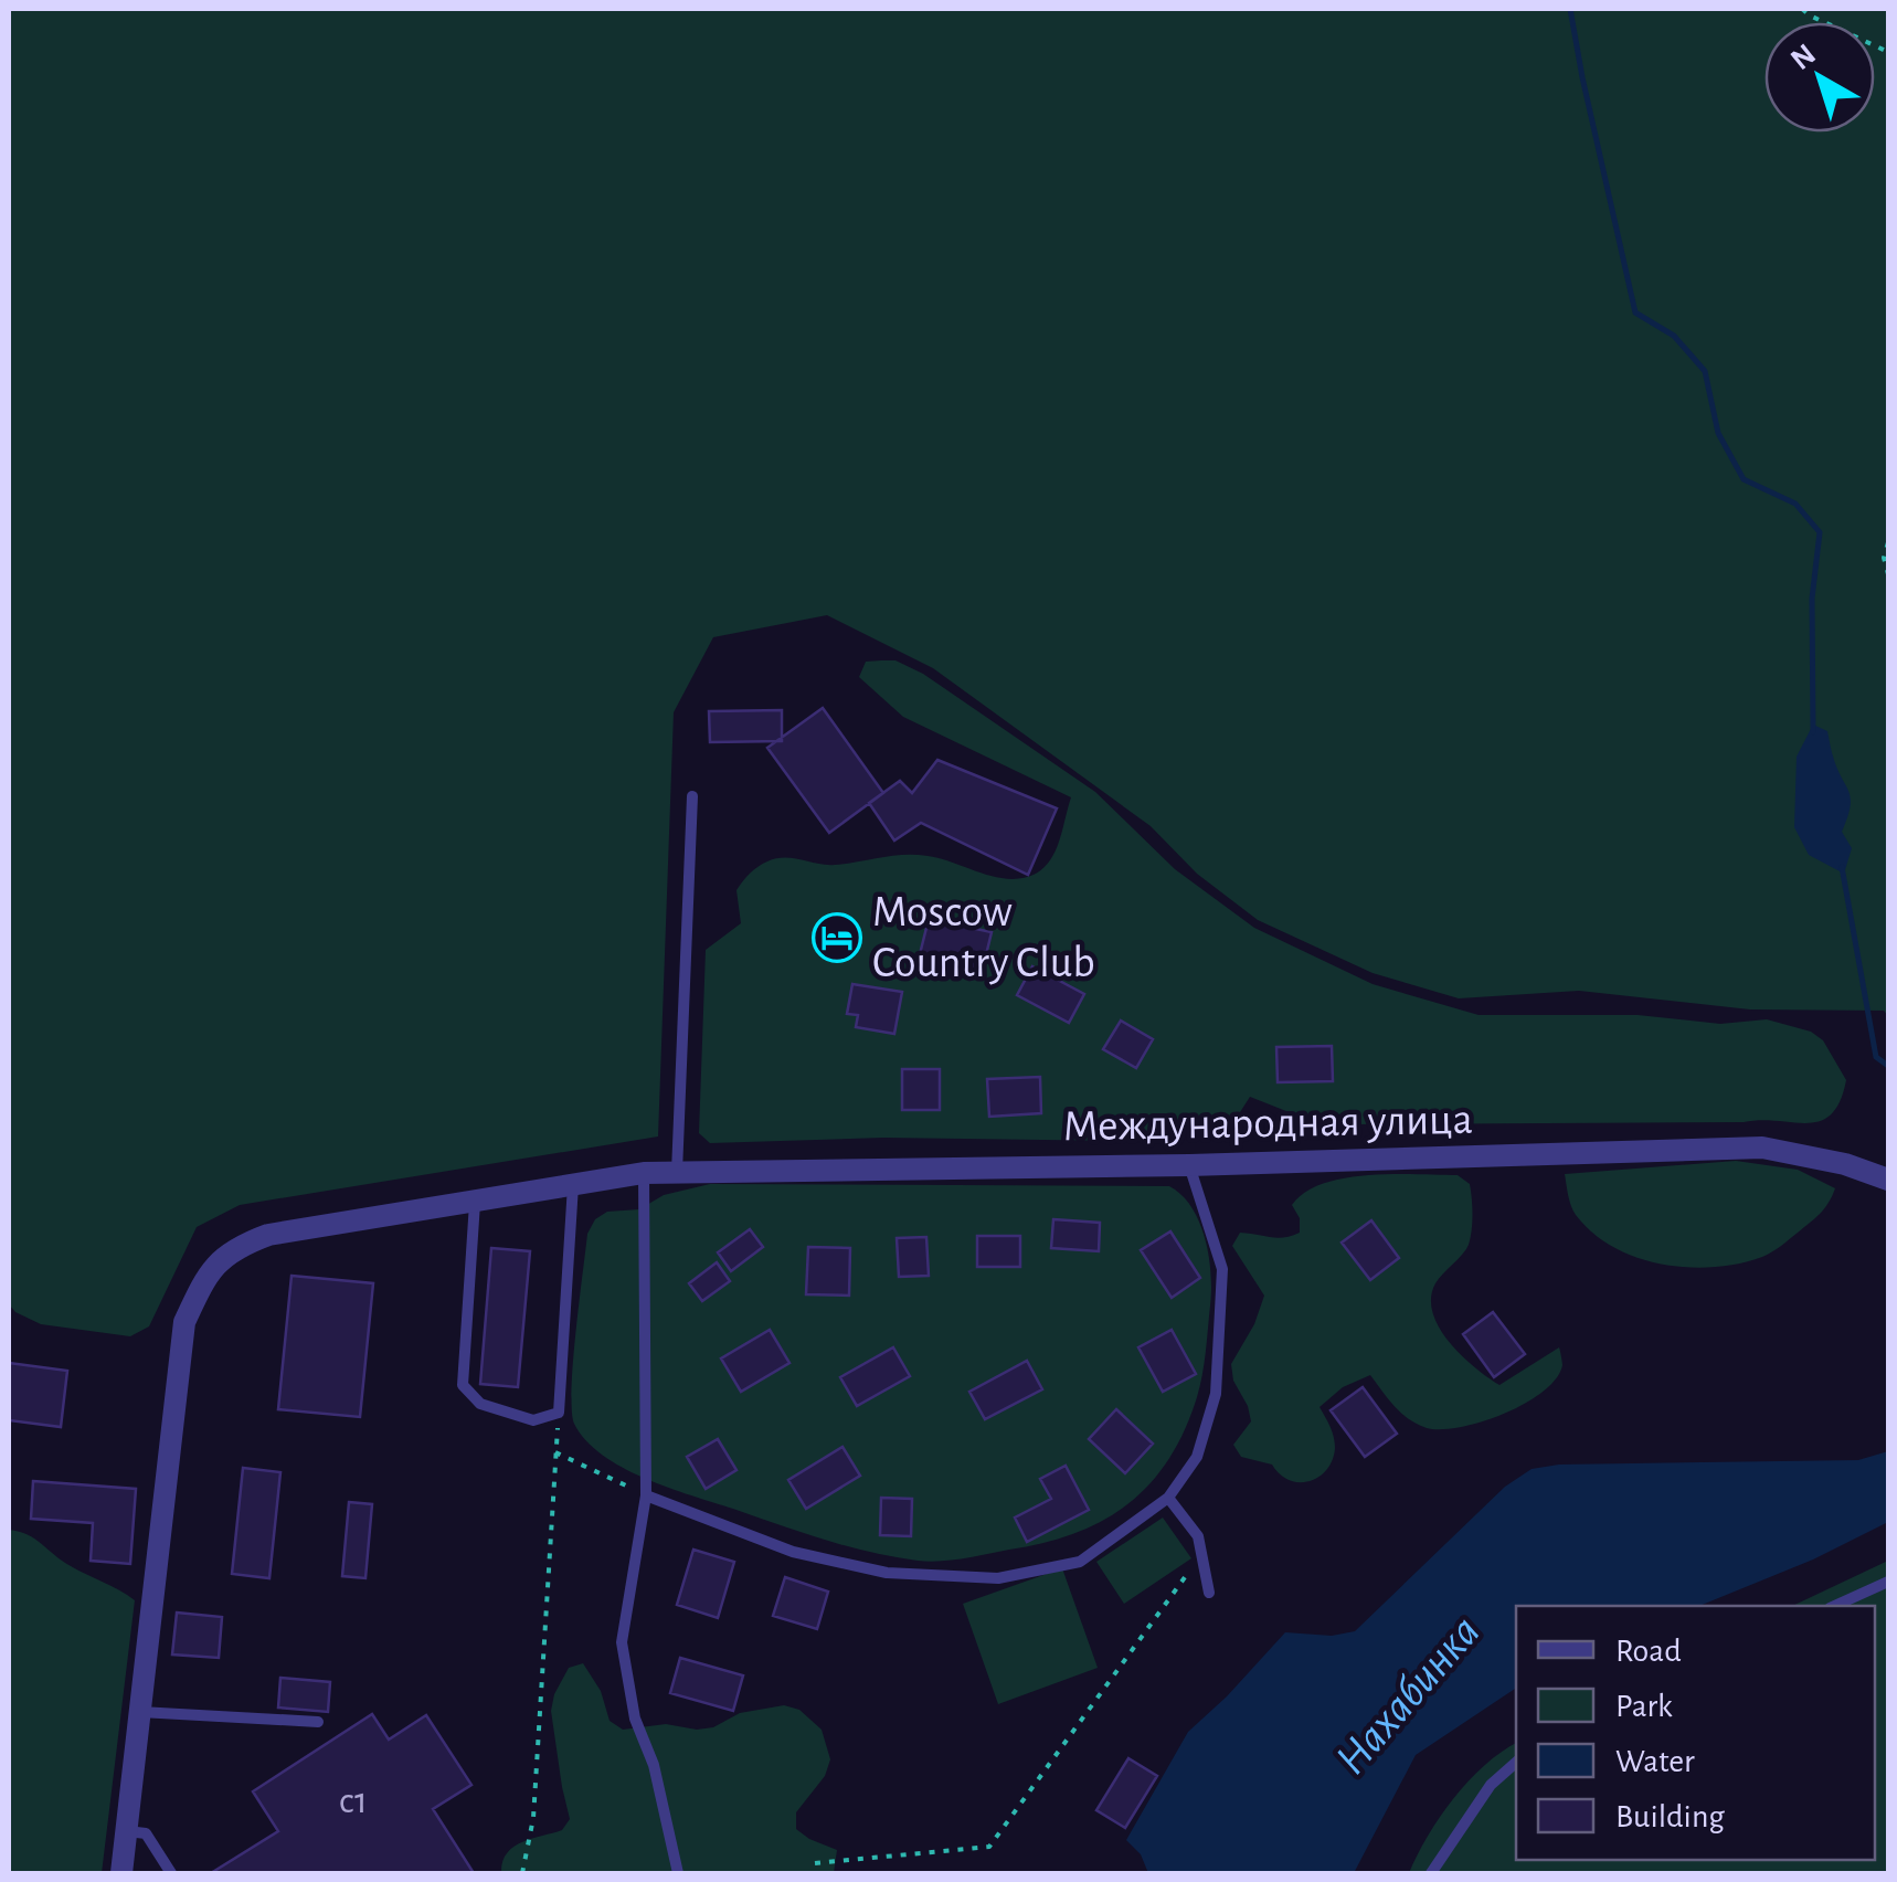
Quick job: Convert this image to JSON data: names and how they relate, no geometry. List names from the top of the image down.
{
  "streets": {
    "street": ["Международная улица"]
  },
  "water": ["Нахабинка"],
  "places": {
    "hotel": ["Moscow Country Club"]
  },
  "house_numbers": ["с1"],
  "legend": [
    "Road",
    "Park",
    "Water",
    "Building"
  ],
  "north": "top left"
}
